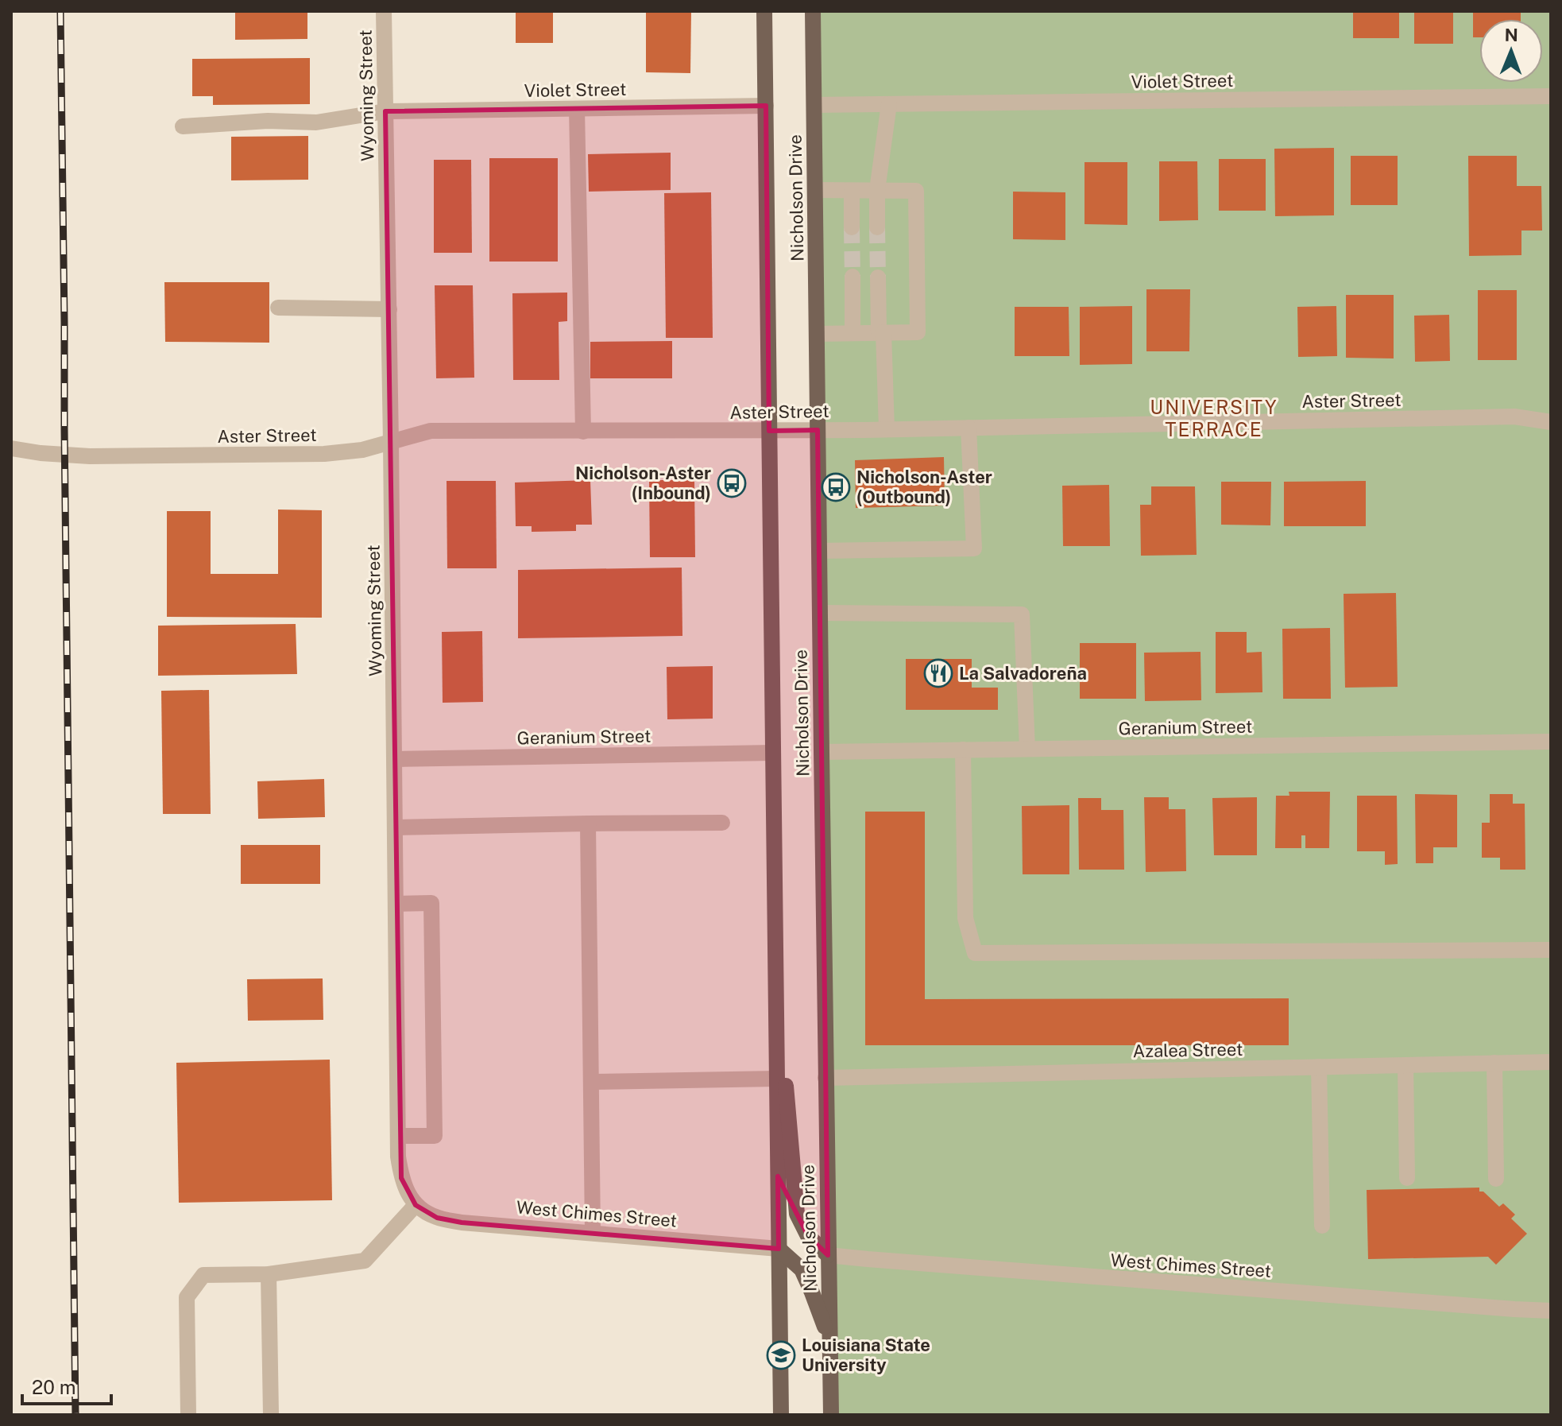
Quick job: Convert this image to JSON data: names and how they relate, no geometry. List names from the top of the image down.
{
  "streets": {
    "main road": ["Nicholson Drive"],
    "street": [
      "Violet Street",
      "Wyoming Street",
      "Aster Street",
      "Geranium Street",
      "Azalea Street",
      "West Chimes Street"
    ]
  },
  "crossings": [
    ["Violet Street", "Wyoming Street"],
    ["Violet Street", "Nicholson Drive"],
    ["Wyoming Street", "Aster Street"],
    ["Wyoming Street", "Geranium Street"],
    ["Wyoming Street", "West Chimes Street"],
    ["Nicholson Drive", "Aster Street"],
    ["Nicholson Drive", "Geranium Street"],
    ["Nicholson Drive", "Azalea Street"],
    ["Nicholson Drive", "West Chimes Street"]
  ],
  "districts": ["UNIVERSITY TERRACE"],
  "places": {
    "bus stop": ["Nicholson-Aster (Inbound)", "Nicholson-Aster (Outbound)"],
    "restaurant": ["La Salvadoreña"],
    "school or university": ["Louisiana State University"]
  },
  "scale_bar": "20 m",
  "north": "top"
}
